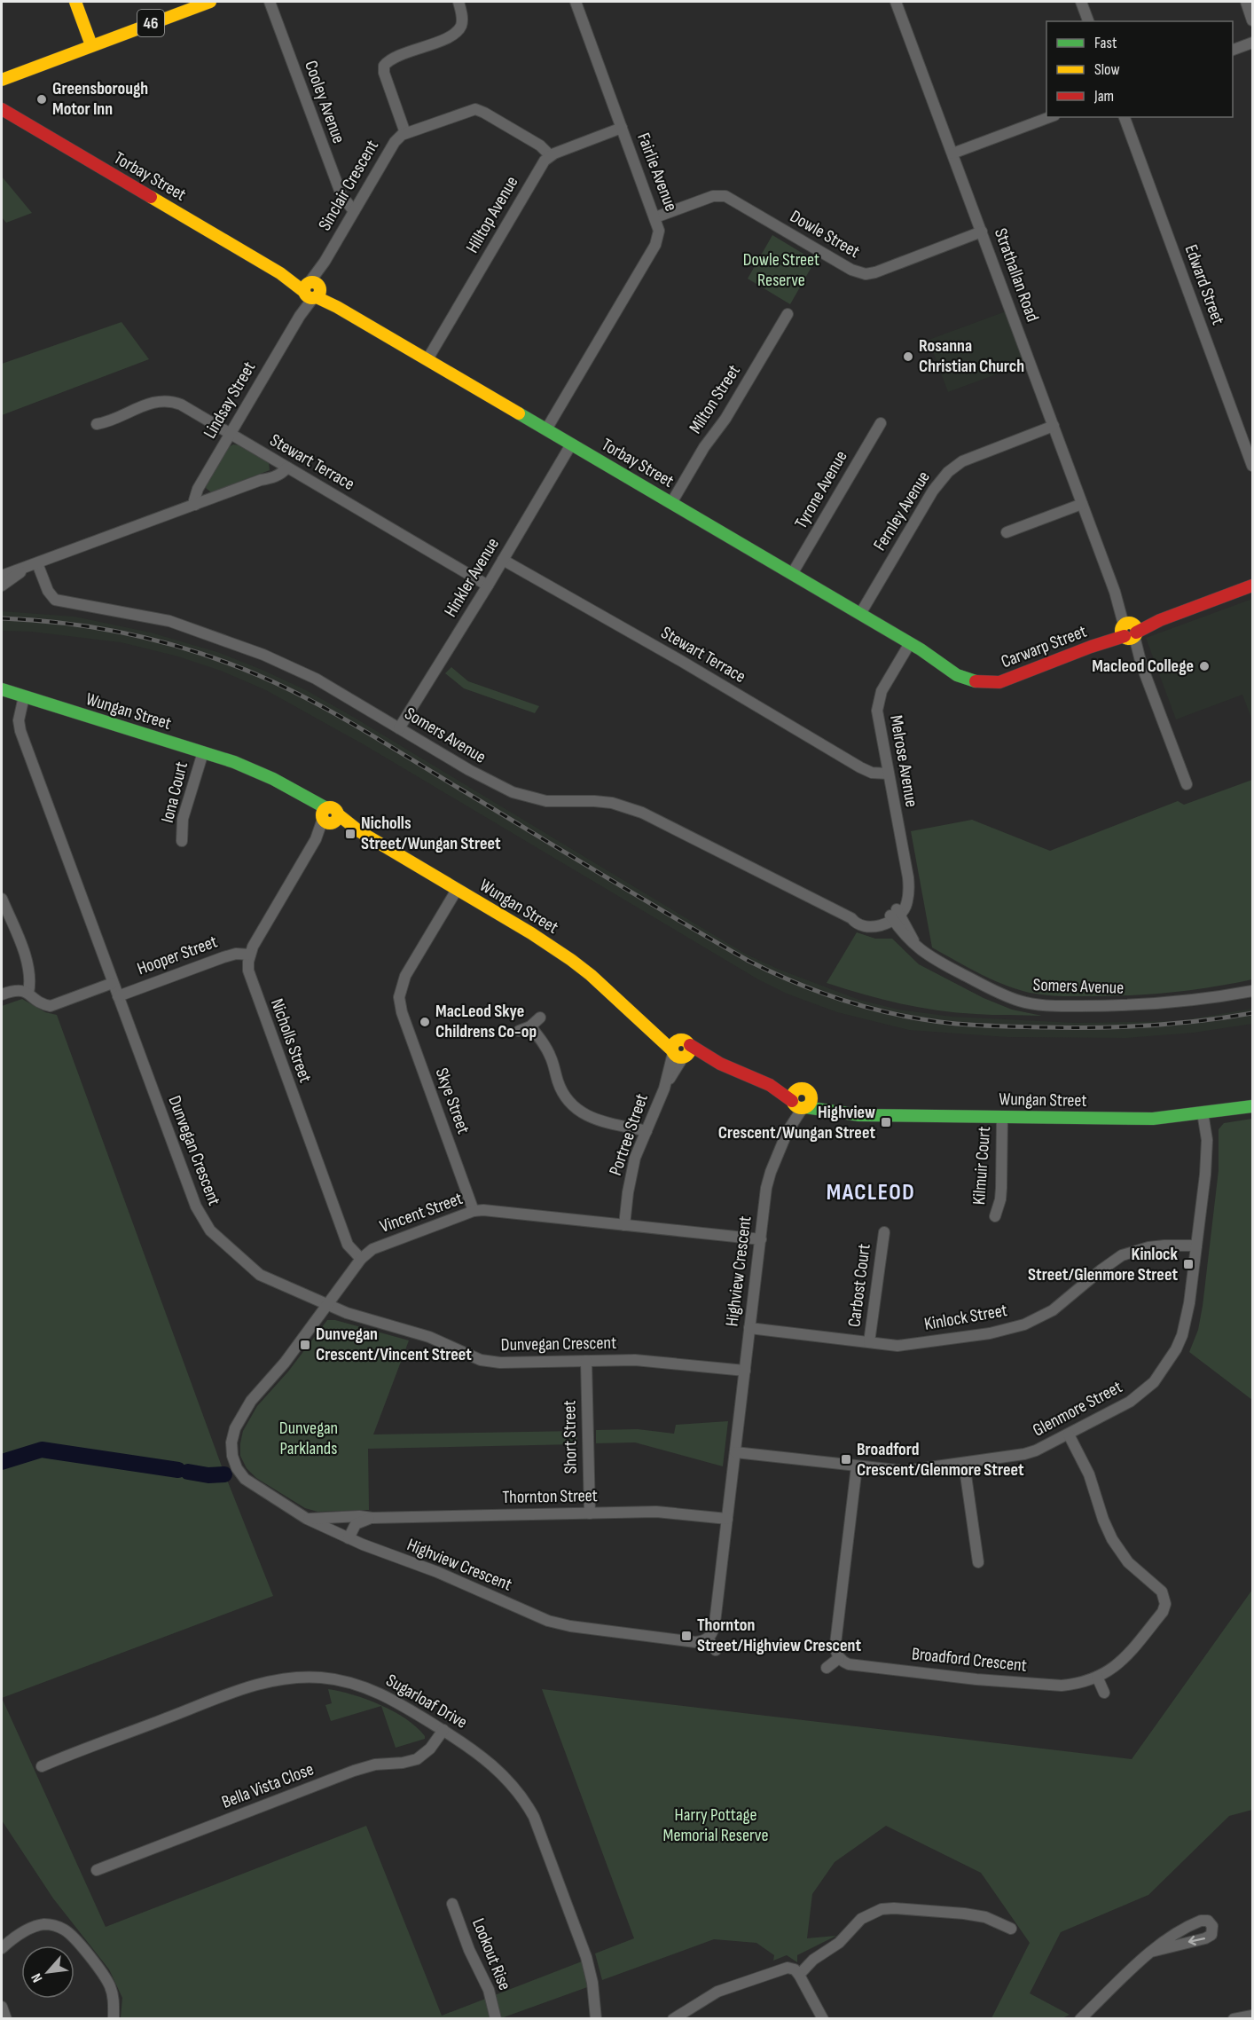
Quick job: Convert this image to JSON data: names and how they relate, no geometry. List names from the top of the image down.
{
  "streets": {
    "main road": [
      "46",
      "Torbay Street",
      "Carwarp Street",
      "Wungan Street"
    ],
    "street": [
      "Cooley Avenue",
      "Fairlie Avenue",
      "Sinclair Crescent",
      "Hilltop Avenue",
      "Dowle Street",
      "Strathallan Road",
      "Edward Street",
      "Milton Street",
      "Lindsay Street",
      "Stewart Terrace",
      "Tyrone Avenue",
      "Fernley Avenue",
      "Hinkler Avenue",
      "Somers Avenue",
      "Melrose Avenue",
      "Iona Court",
      "Hooper Street",
      "Nicholls Street",
      "Skye Street",
      "Portree Street",
      "Dunvegan Crescent",
      "Kilmuir Court",
      "Vincent Street",
      "Highview Crescent",
      "Carbost Court",
      "Kinlock Street",
      "Glenmore Street",
      "Short Street",
      "Thornton Street",
      "Broadford Crescent",
      "Sugarloaf Drive",
      "Bella Vista Close",
      "Lookout Rise"
    ]
  },
  "crossings": [
    ["Cooley Avenue", "Sinclair Crescent"],
    ["Fairlie Avenue", "Torbay Street"],
    ["Fairlie Avenue", "Dowle Street"],
    ["Torbay Street", "Sinclair Crescent"],
    ["Torbay Street", "Hilltop Avenue"],
    ["Torbay Street", "Milton Street"],
    ["Torbay Street", "Lindsay Street"],
    ["Torbay Street", "Tyrone Avenue"],
    ["Torbay Street", "Fernley Avenue"],
    ["Torbay Street", "Hinkler Avenue"],
    ["Torbay Street", "Carwarp Street"],
    ["Torbay Street", "Melrose Avenue"],
    ["Sinclair Crescent", "Hilltop Avenue"],
    ["Sinclair Crescent", "Lindsay Street"],
    ["Dowle Street", "Strathallan Road"],
    ["Strathallan Road", "Fernley Avenue"],
    ["Strathallan Road", "Carwarp Street"],
    ["Lindsay Street", "Stewart Terrace"],
    ["Stewart Terrace", "Hinkler Avenue"],
    ["Stewart Terrace", "Melrose Avenue"],
    ["Hinkler Avenue", "Somers Avenue"],
    ["Wungan Street", "Iona Court"],
    ["Wungan Street", "Nicholls Street"],
    ["Wungan Street", "Skye Street"],
    ["Wungan Street", "Portree Street"],
    ["Wungan Street", "Dunvegan Crescent"],
    ["Wungan Street", "Kilmuir Court"],
    ["Wungan Street", "Highview Crescent"],
    ["Wungan Street", "Glenmore Street"],
    ["Somers Avenue", "Melrose Avenue"],
    ["Hooper Street", "Nicholls Street"],
    ["Hooper Street", "Dunvegan Crescent"],
    ["Nicholls Street", "Vincent Street"],
    ["Skye Street", "Vincent Street"],
    ["Portree Street", "Vincent Street"],
    ["Dunvegan Crescent", "Vincent Street"],
    ["Dunvegan Crescent", "Highview Crescent"],
    ["Dunvegan Crescent", "Short Street"],
    ["Vincent Street", "Highview Crescent"],
    ["Highview Crescent", "Kinlock Street"],
    ["Highview Crescent", "Glenmore Street"],
    ["Highview Crescent", "Thornton Street"],
    ["Carbost Court", "Kinlock Street"],
    ["Kinlock Street", "Glenmore Street"],
    ["Glenmore Street", "Broadford Crescent"],
    ["Short Street", "Thornton Street"],
    ["Sugarloaf Drive", "Bella Vista Close"]
  ],
  "districts": ["MACLEOD"],
  "parks": ["Dowle Street Reserve", "Dunvegan Parklands", "Harry Pottage Memorial Reserve"],
  "places": {
    "other": [
      "Greensborough Motor Inn",
      "Rosanna Christian Church",
      "Macleod College",
      "MacLeod Skye Childrens Co-op"
    ],
    "transit": [
      "Nicholls Street/Wungan Street",
      "Highview Crescent/Wungan Street",
      "Kinlock Street/Glenmore Street",
      "Dunvegan Crescent/Vincent Street",
      "Broadford Crescent/Glenmore Street",
      "Thornton Street/Highview Crescent"
    ]
  },
  "legend": ["Fast", "Slow", "Jam"],
  "north": "bottom left"
}
